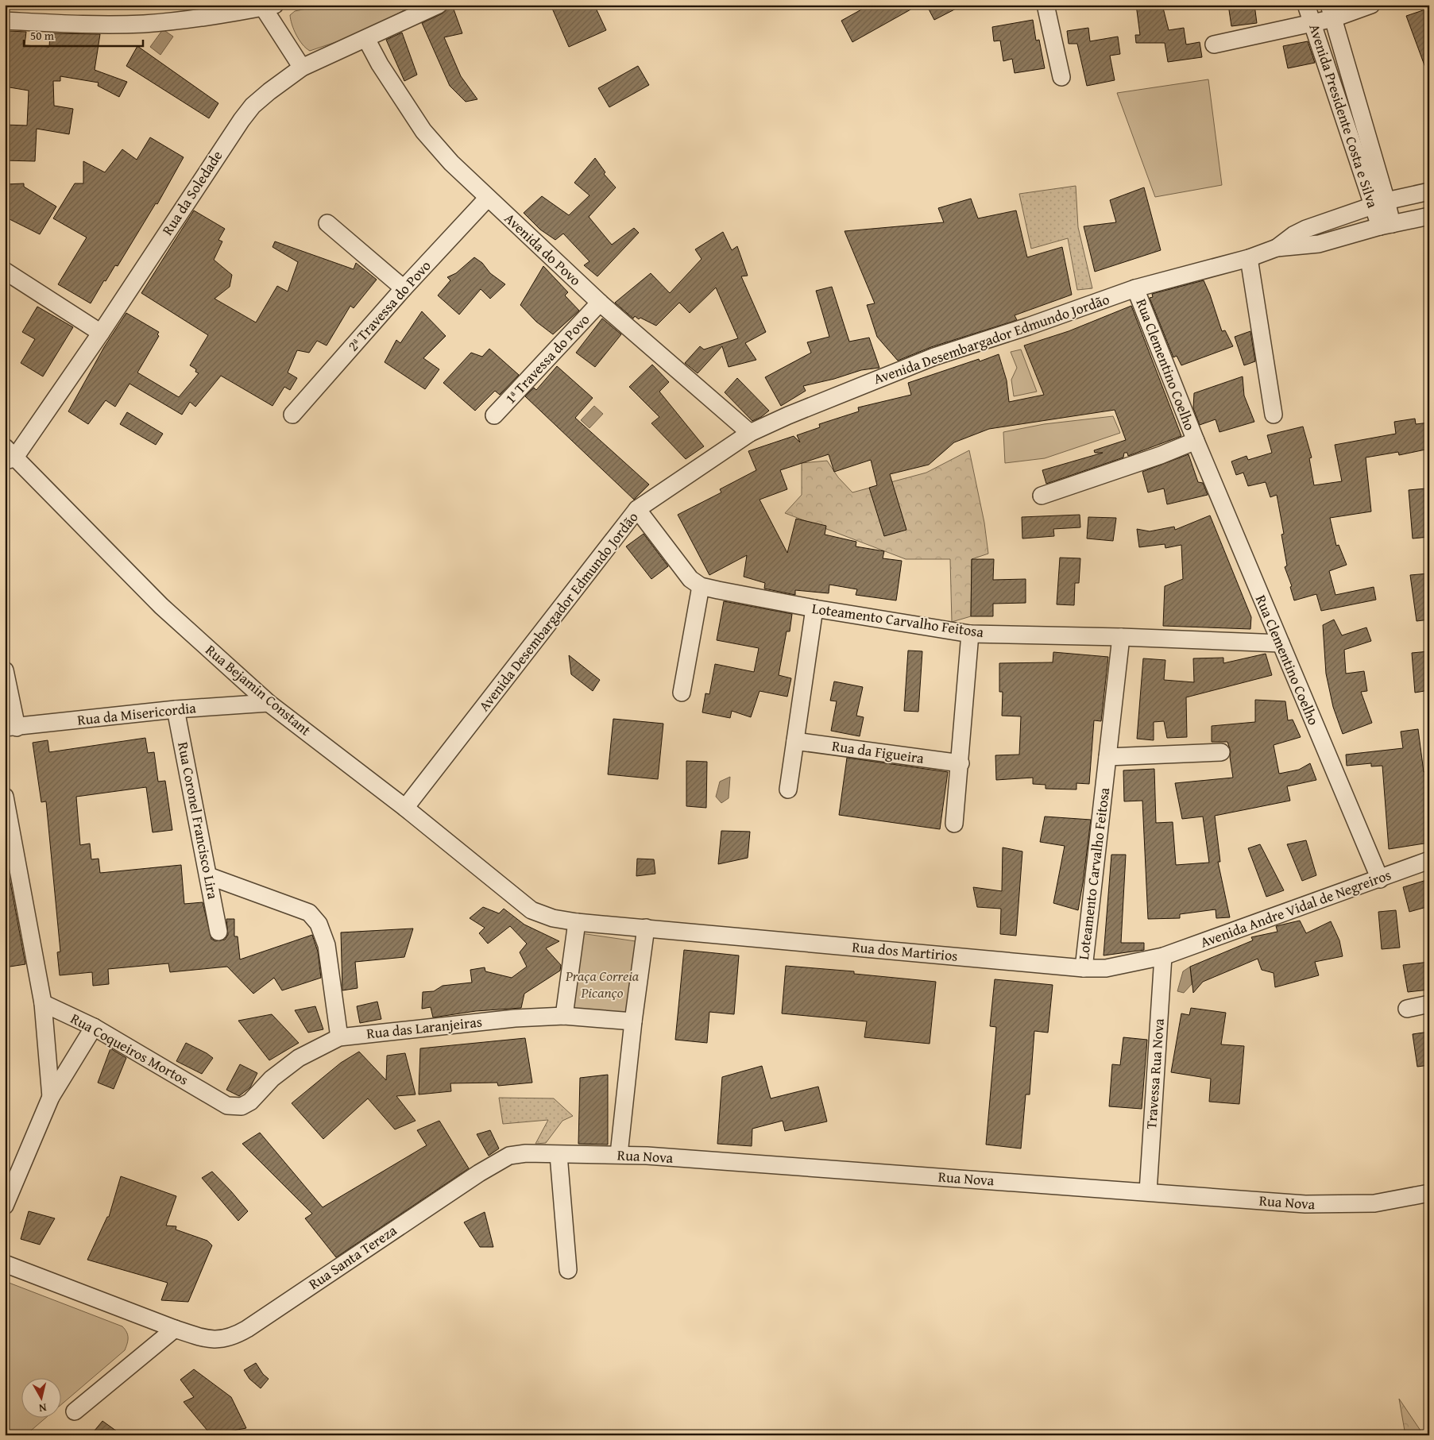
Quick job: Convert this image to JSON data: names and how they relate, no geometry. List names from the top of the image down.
{
  "streets": {
    "street": [
      "Avenida Presidente Costa e Silva",
      "Rua da Soledade",
      "Avenida do Povo",
      "2ª Travessa do Povo",
      "Avenida Desembargador Edmundo Jordão",
      "1ª Travessa do Povo",
      "Rua Clementino Coelho",
      "Loteamento Carvalho Feitosa",
      "Rua Bejamin Constant",
      "Rua da Misericordia",
      "Rua da Figueira",
      "Rua Coronel Francisco Lira",
      "Avenida Andre Vidal de Negreiros",
      "Rua dos Martirios",
      "Rua das Laranjeiras",
      "Rua Coqueiros Mortos",
      "Travessa Rua Nova",
      "Rua Nova",
      "Rua Santa Tereza"
    ]
  },
  "crossings": [
    ["Avenida Presidente Costa e Silva", "Avenida Desembargador Edmundo Jordão"],
    ["Rua da Soledade", "Avenida do Povo"],
    ["Rua da Soledade", "Rua Bejamin Constant"],
    ["Avenida do Povo", "2ª Travessa do Povo"],
    ["Avenida do Povo", "Avenida Desembargador Edmundo Jordão"],
    ["Avenida do Povo", "1ª Travessa do Povo"],
    ["Avenida Desembargador Edmundo Jordão", "Rua Clementino Coelho"],
    ["Avenida Desembargador Edmundo Jordão", "Rua Bejamin Constant"],
    ["Rua Clementino Coelho", "Loteamento Carvalho Feitosa"],
    ["Rua Clementino Coelho", "Avenida Andre Vidal de Negreiros"],
    ["Loteamento Carvalho Feitosa", "Rua dos Martirios"],
    ["Rua Bejamin Constant", "Rua da Misericordia"],
    ["Rua Bejamin Constant", "Rua dos Martirios"],
    ["Rua da Misericordia", "Rua Coronel Francisco Lira"],
    ["Avenida Andre Vidal de Negreiros", "Rua dos Martirios"],
    ["Avenida Andre Vidal de Negreiros", "Travessa Rua Nova"],
    ["Rua dos Martirios", "Travessa Rua Nova"],
    ["Rua das Laranjeiras", "Rua Coqueiros Mortos"],
    ["Travessa Rua Nova", "Rua Nova"],
    ["Rua Nova", "Rua Santa Tereza"]
  ],
  "parks": ["Praça Correia Picanço"],
  "scale_bar": "50 m",
  "north": "bottom"
}
